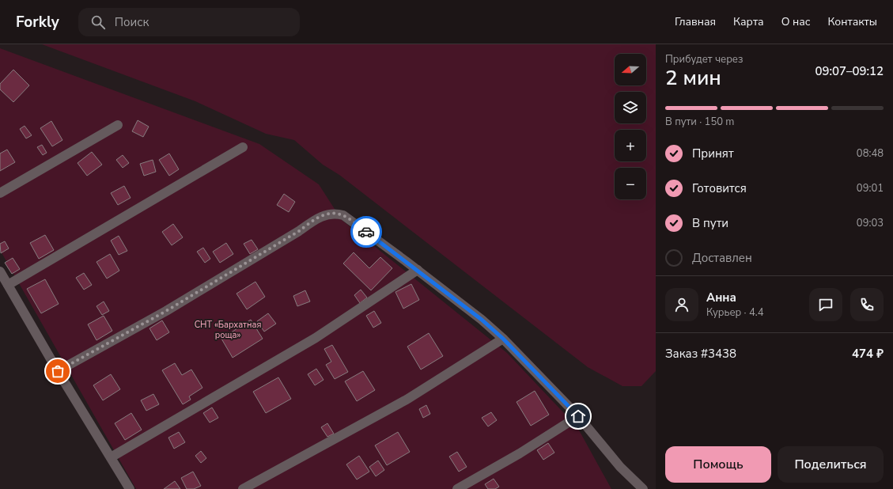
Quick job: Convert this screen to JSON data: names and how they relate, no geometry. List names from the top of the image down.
{
  "parks": ["СНТ «Бархатная роща»"],
  "north": "left",
  "page": {
    "header": "Forkly",
    "search": "Поиск",
    "nav": [
      "Главная",
      "Карта",
      "О нас",
      "Контакты"
    ],
    "heading": ["2 мин", "Прибудет через", "09:07–09:12"],
    "panel": [
      "Анна",
      "Курьер · 4.4",
      "Заказ #3438",
      "474 ₽"
    ],
    "map_buttons": ["+", "−"],
    "bar": "В пути · 150 m",
    "list": [
      ["Принят", "08:48"],
      ["Готовится", "09:01"],
      ["В пути", "09:03"],
      "Доставлен"
    ],
    "buttons": ["Помощь", "Поделиться"]
  }
}
